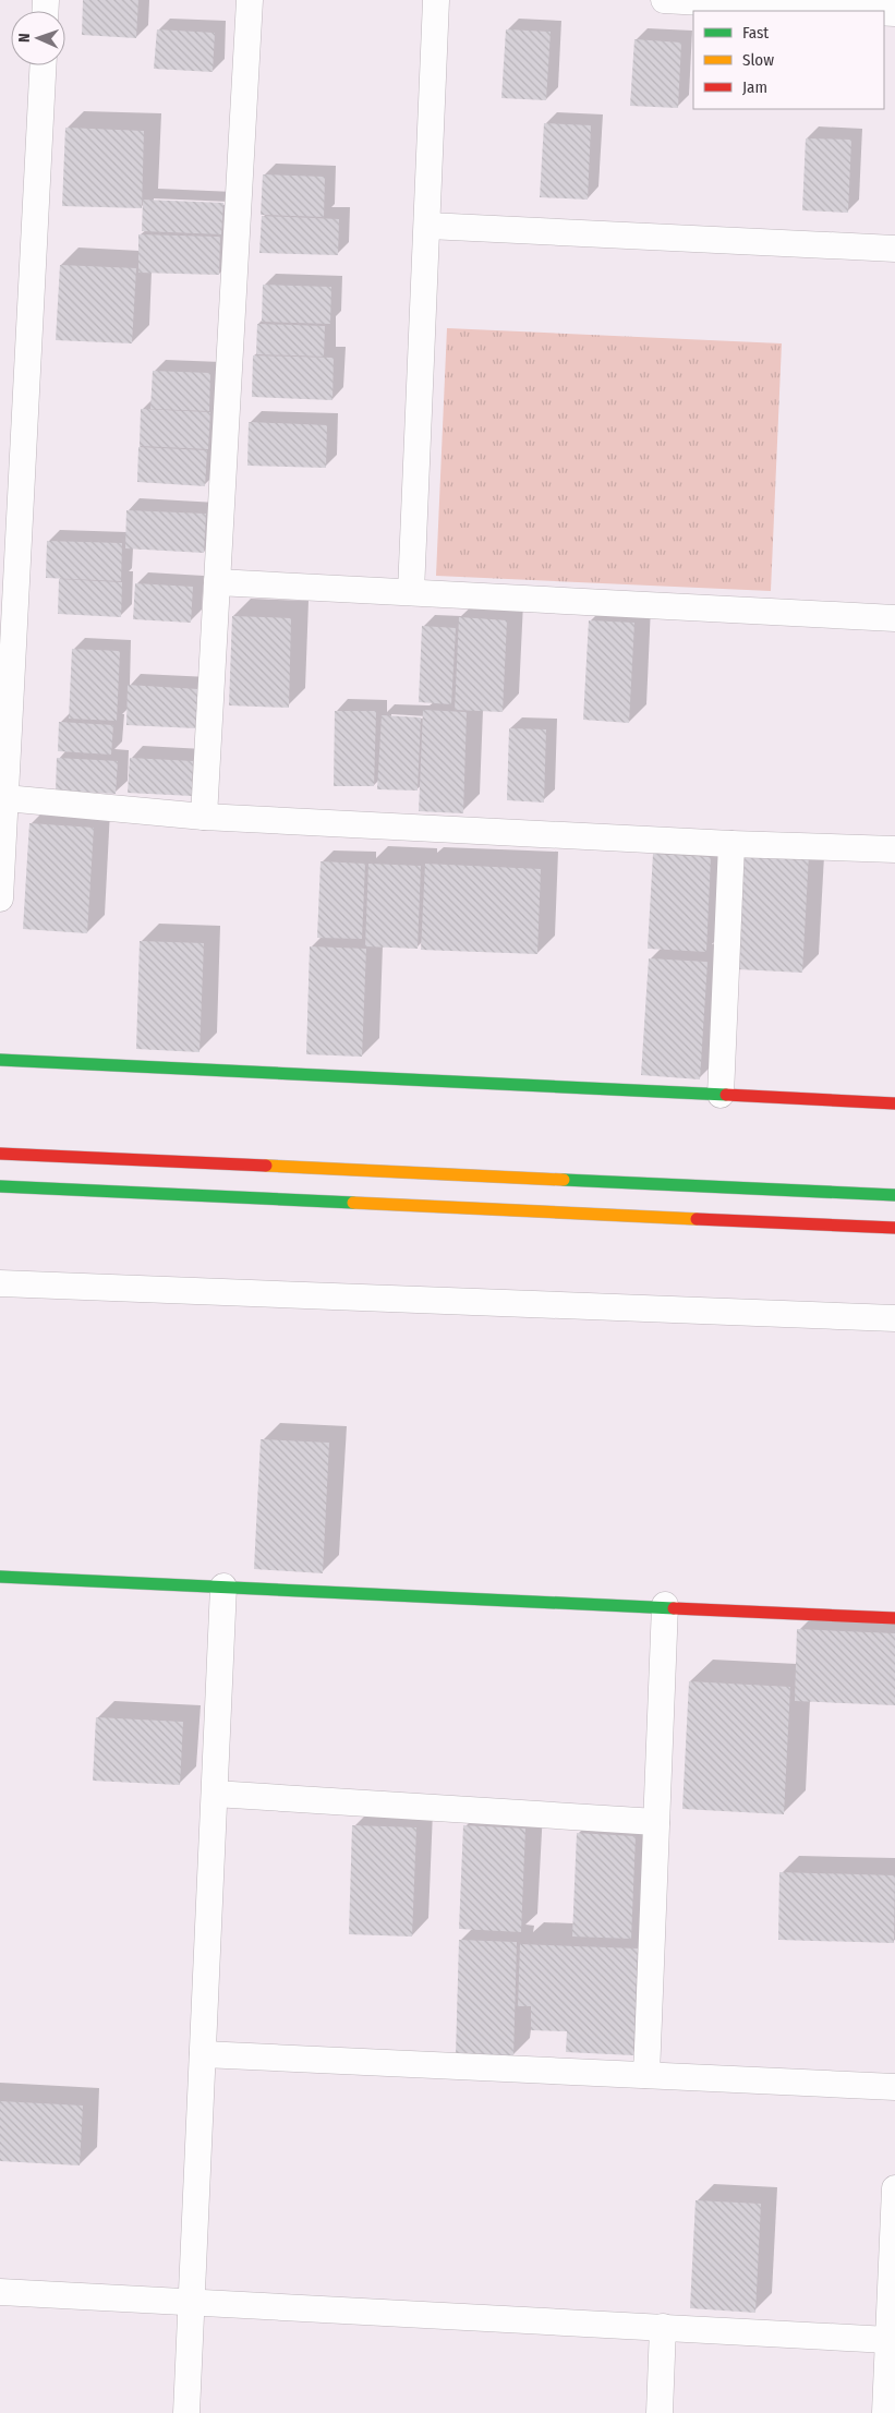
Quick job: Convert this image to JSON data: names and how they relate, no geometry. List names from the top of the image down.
{
  "legend": ["Fast", "Slow", "Jam"],
  "north": "left"
}
